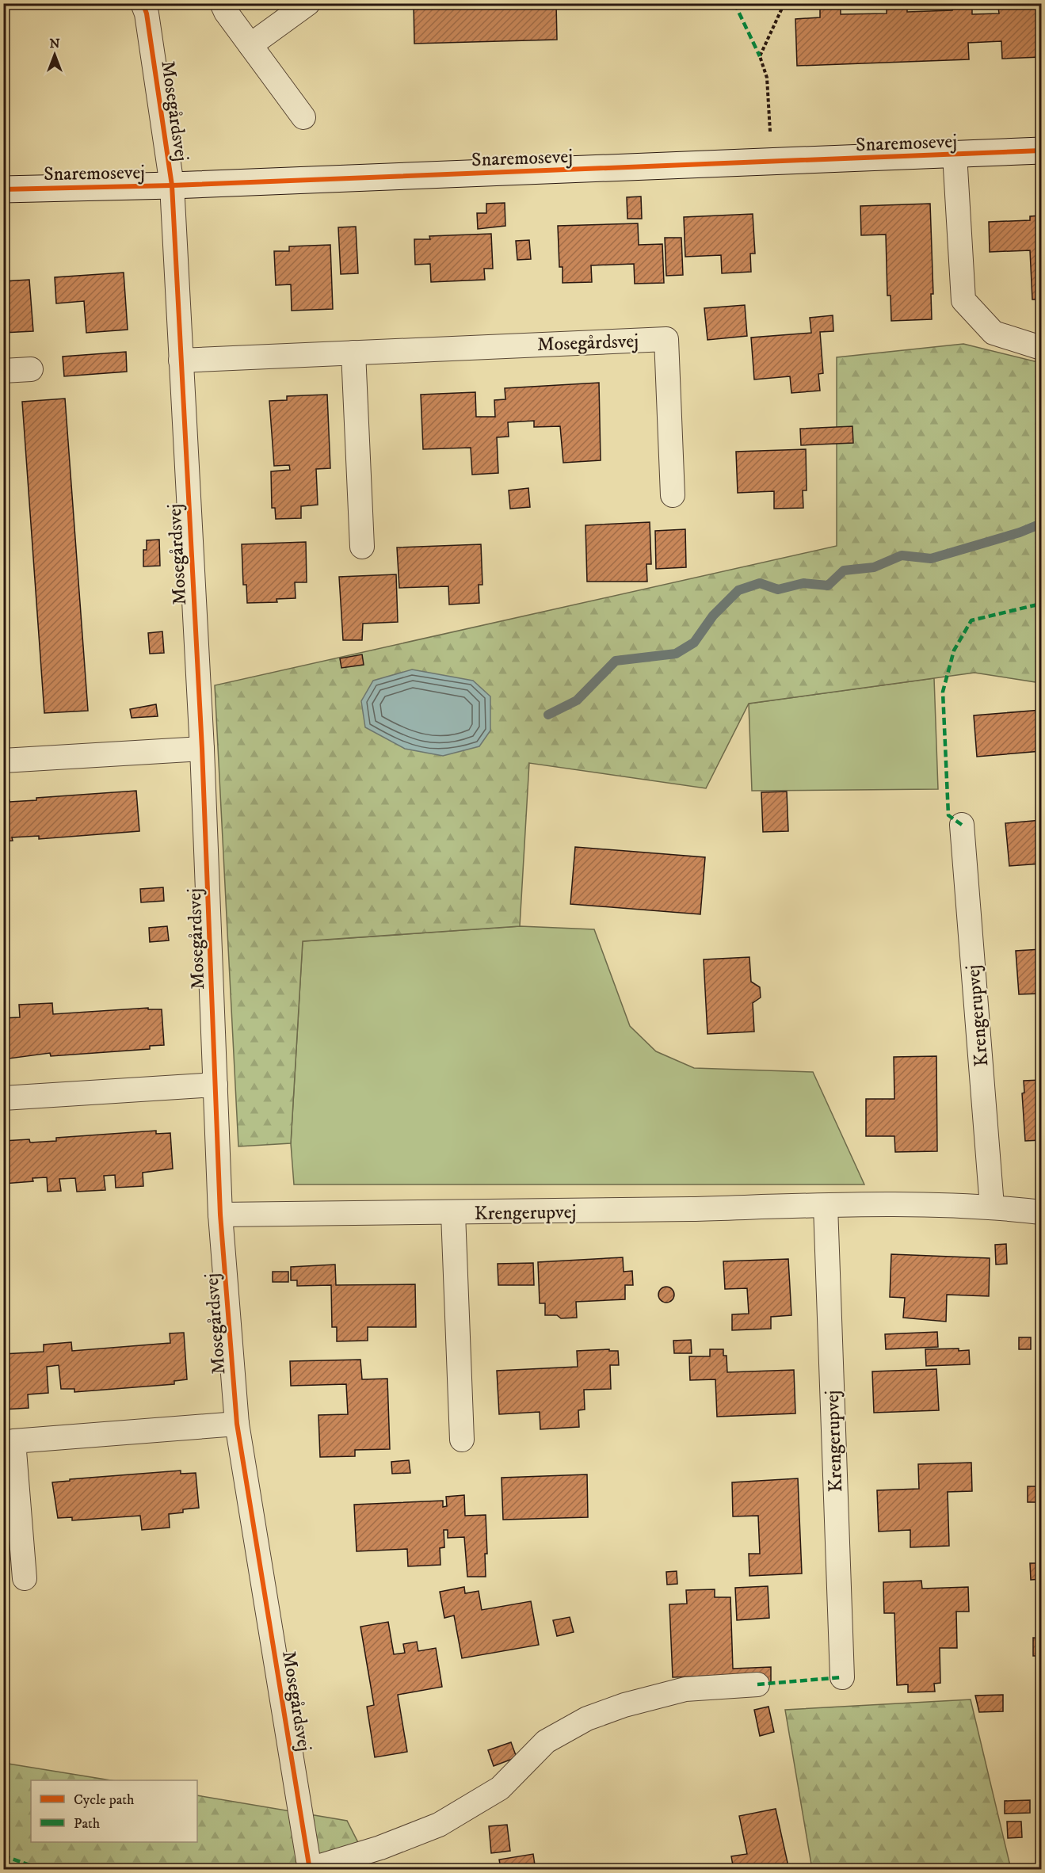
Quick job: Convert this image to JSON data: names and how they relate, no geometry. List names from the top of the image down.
{
  "streets": {
    "street": ["Mosegårdsvej", "Snaremosevej", "Krengerupvej"]
  },
  "crossings": [
    ["Mosegårdsvej", "Snaremosevej"],
    ["Mosegårdsvej", "Krengerupvej"]
  ],
  "legend": ["Cycle path", "Path"],
  "north": "top"
}
